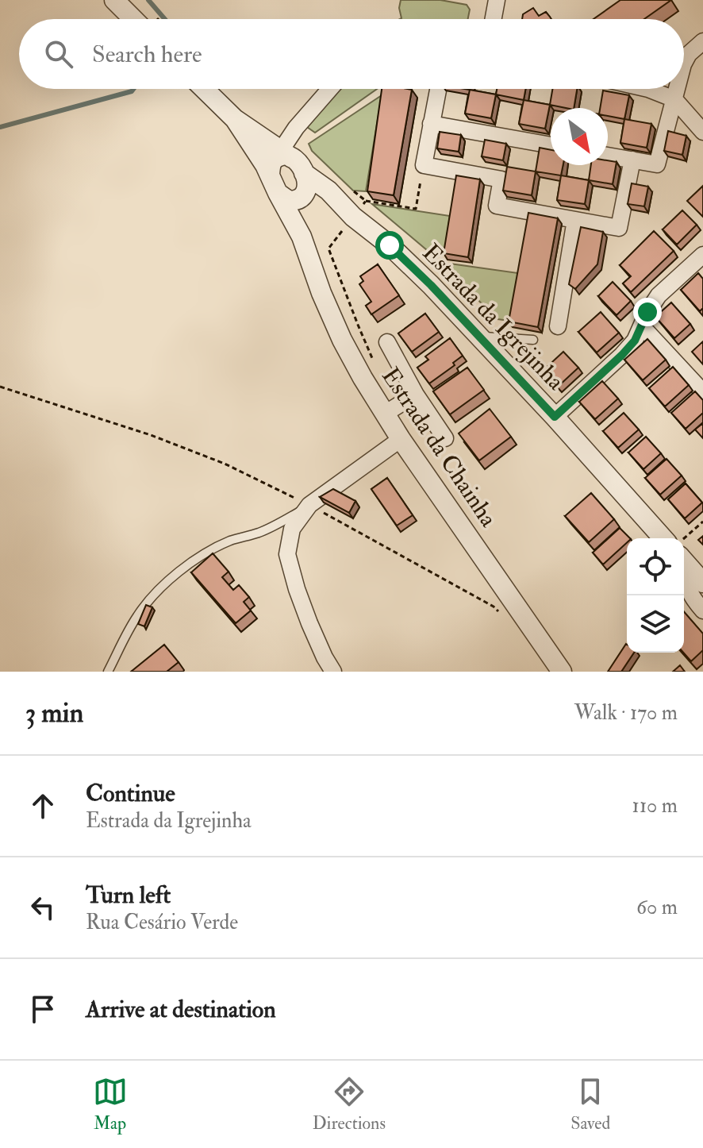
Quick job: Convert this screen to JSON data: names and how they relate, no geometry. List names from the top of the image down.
{
  "streets": {
    "street": ["Estrada da Igrejinha", "Estrada da Chainha"]
  },
  "north": "bottom right",
  "page": {
    "search": "Search here",
    "heading": ["3 min", "Walk · 170 m"],
    "list": [
      ["Continue", "Estrada da Igrejinha", "110 m"],
      ["Turn left", "Rua Cesário Verde", "60 m"],
      "Arrive at destination"
    ],
    "nav": ["Map", "Directions", "Saved"]
  }
}
